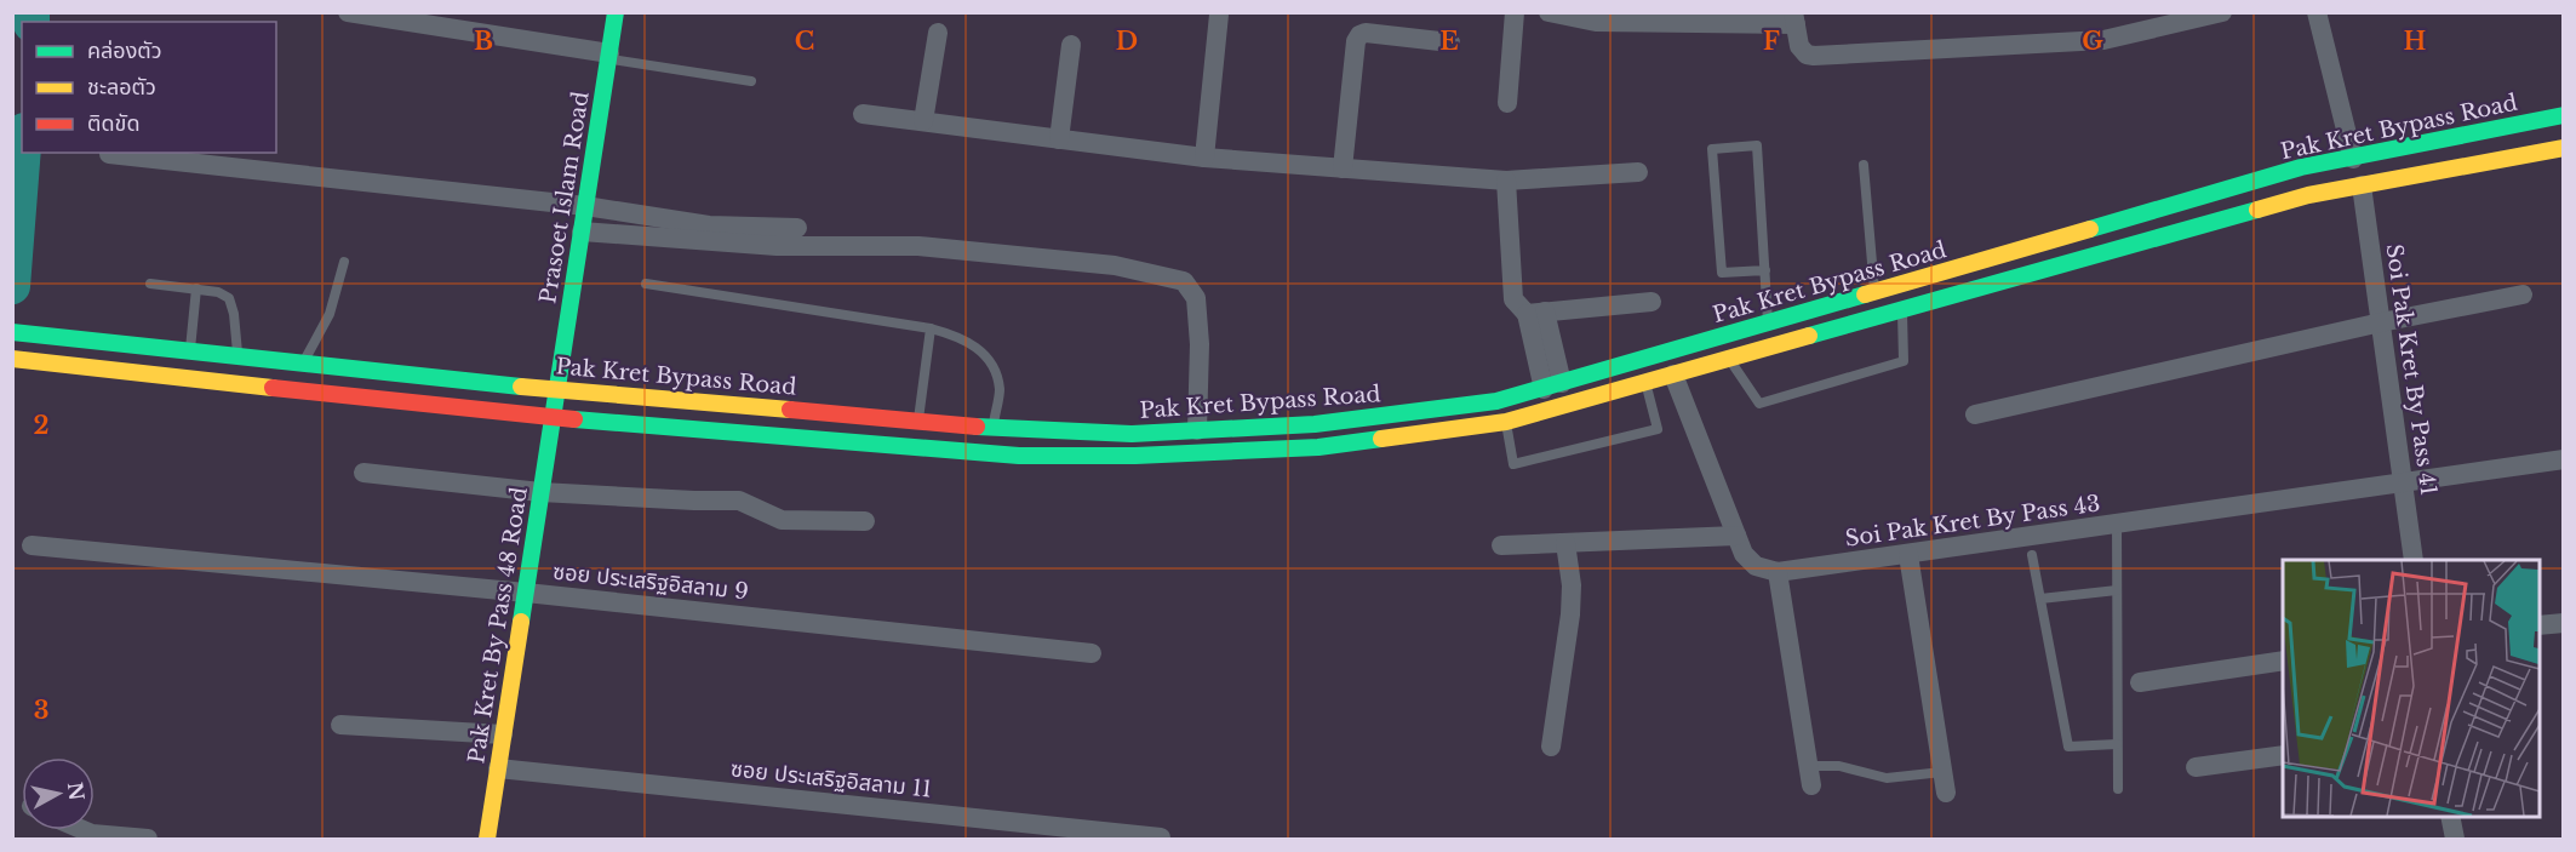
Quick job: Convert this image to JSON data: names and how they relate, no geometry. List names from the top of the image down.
{
  "streets": {
    "main road": ["Pak Kret Bypass Road", "Prasoet Islam Road", "Pak Kret By Pass 48 Road"],
    "street": [
      "Soi Pak Kret By Pass 41",
      "Soi Pak Kret By Pass 43",
      "ซอย ประเสริฐอิสลาม 9",
      "ซอย ประเสริฐอิสลาม 11"
    ]
  },
  "crossings": [
    ["Pak Kret Bypass Road", "Prasoet Islam Road"],
    ["Pak Kret Bypass Road", "Soi Pak Kret By Pass 41"],
    ["Pak Kret Bypass Road", "Pak Kret By Pass 48 Road"],
    ["Prasoet Islam Road", "Pak Kret By Pass 48 Road"],
    ["Soi Pak Kret By Pass 41", "Soi Pak Kret By Pass 43"],
    ["ซอย ประเสริฐอิสลาม 9", "Pak Kret By Pass 48 Road"],
    ["Pak Kret By Pass 48 Road", "ซอย ประเสริฐอิสลาม 11"]
  ],
  "legend": ["คล่องตัว", "ชะลอตัว", "ติดขัด"],
  "north": "right",
  "grid": {
    "columns": [
      "B",
      "C",
      "D",
      "E",
      "F",
      "G",
      "H"
    ],
    "rows": ["2", "3"]
  }
}
